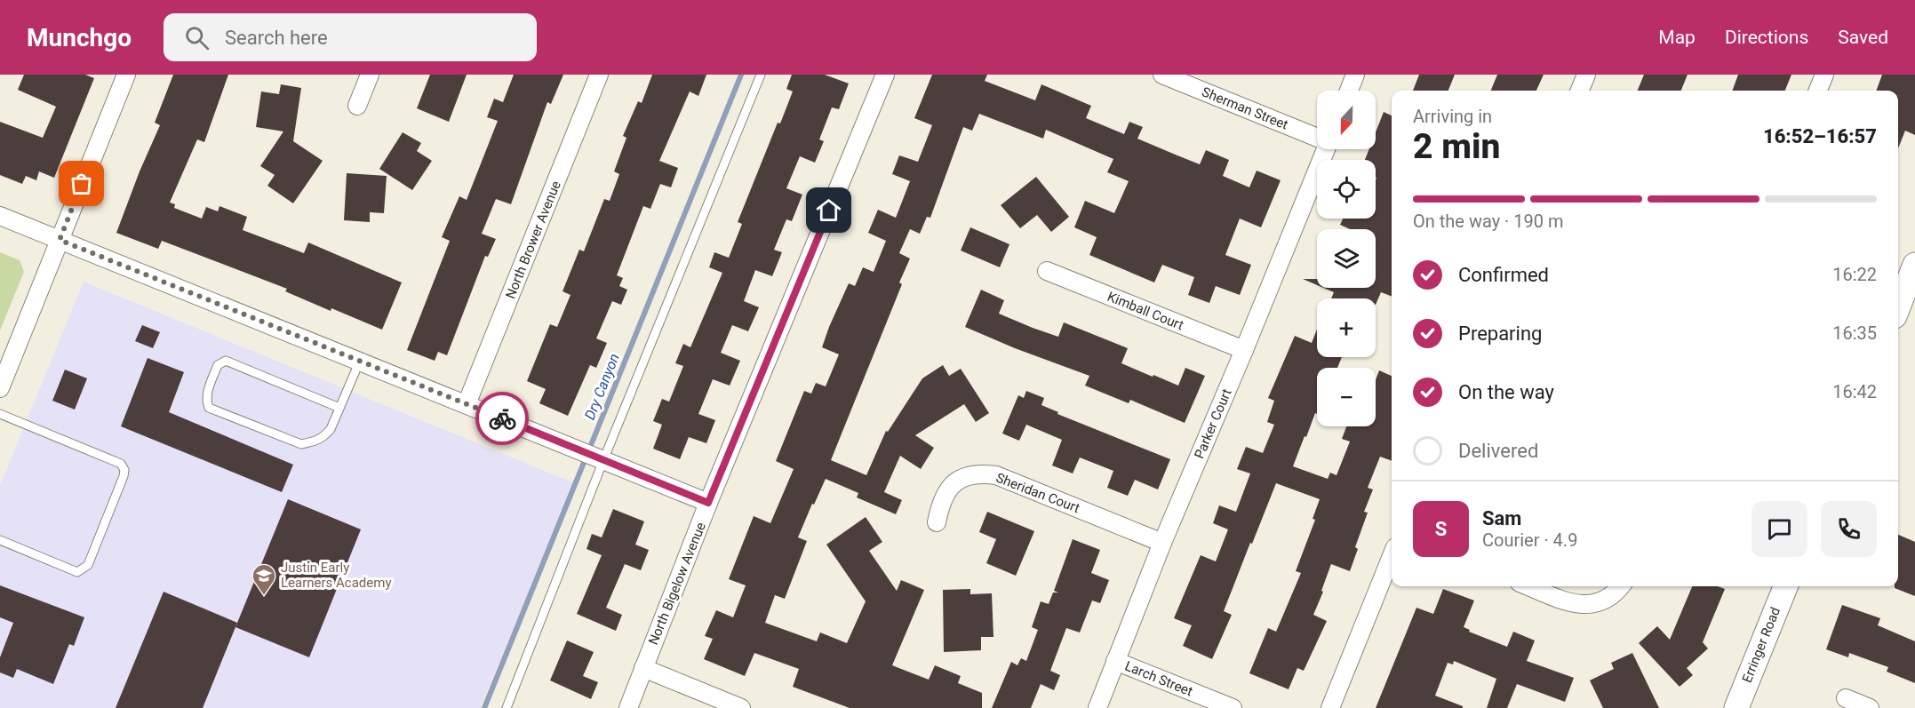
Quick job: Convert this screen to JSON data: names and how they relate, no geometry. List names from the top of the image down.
{
  "streets": {
    "main road": ["Erringer Road"],
    "street": [
      "Sherman Street",
      "North Brower Avenue",
      "Kimball Court",
      "Parker Court",
      "Sheridan Court",
      "North Bigelow Avenue",
      "Larch Street"
    ]
  },
  "crossings": [
    ["Kimball Court", "Parker Court"],
    ["Parker Court", "Sheridan Court"],
    ["Parker Court", "Larch Street"]
  ],
  "water": ["Dry Canyon"],
  "places": {
    "school or university": ["Justin Early Learners Academy"]
  },
  "north": "bottom",
  "page": {
    "header": "Munchgo",
    "search": "Search here",
    "nav": ["Map", "Directions", "Saved"],
    "map_buttons": ["+", "−"],
    "heading": ["2 min", "Arriving in", "16:52–16:57"],
    "panel": ["Sam", "Courier · 4.9"],
    "bar": "On the way · 190 m",
    "list": [
      ["Confirmed", "16:22"],
      ["Preparing", "16:35"],
      ["On the way", "16:42"],
      "Delivered"
    ],
    "round": "S"
  }
}
